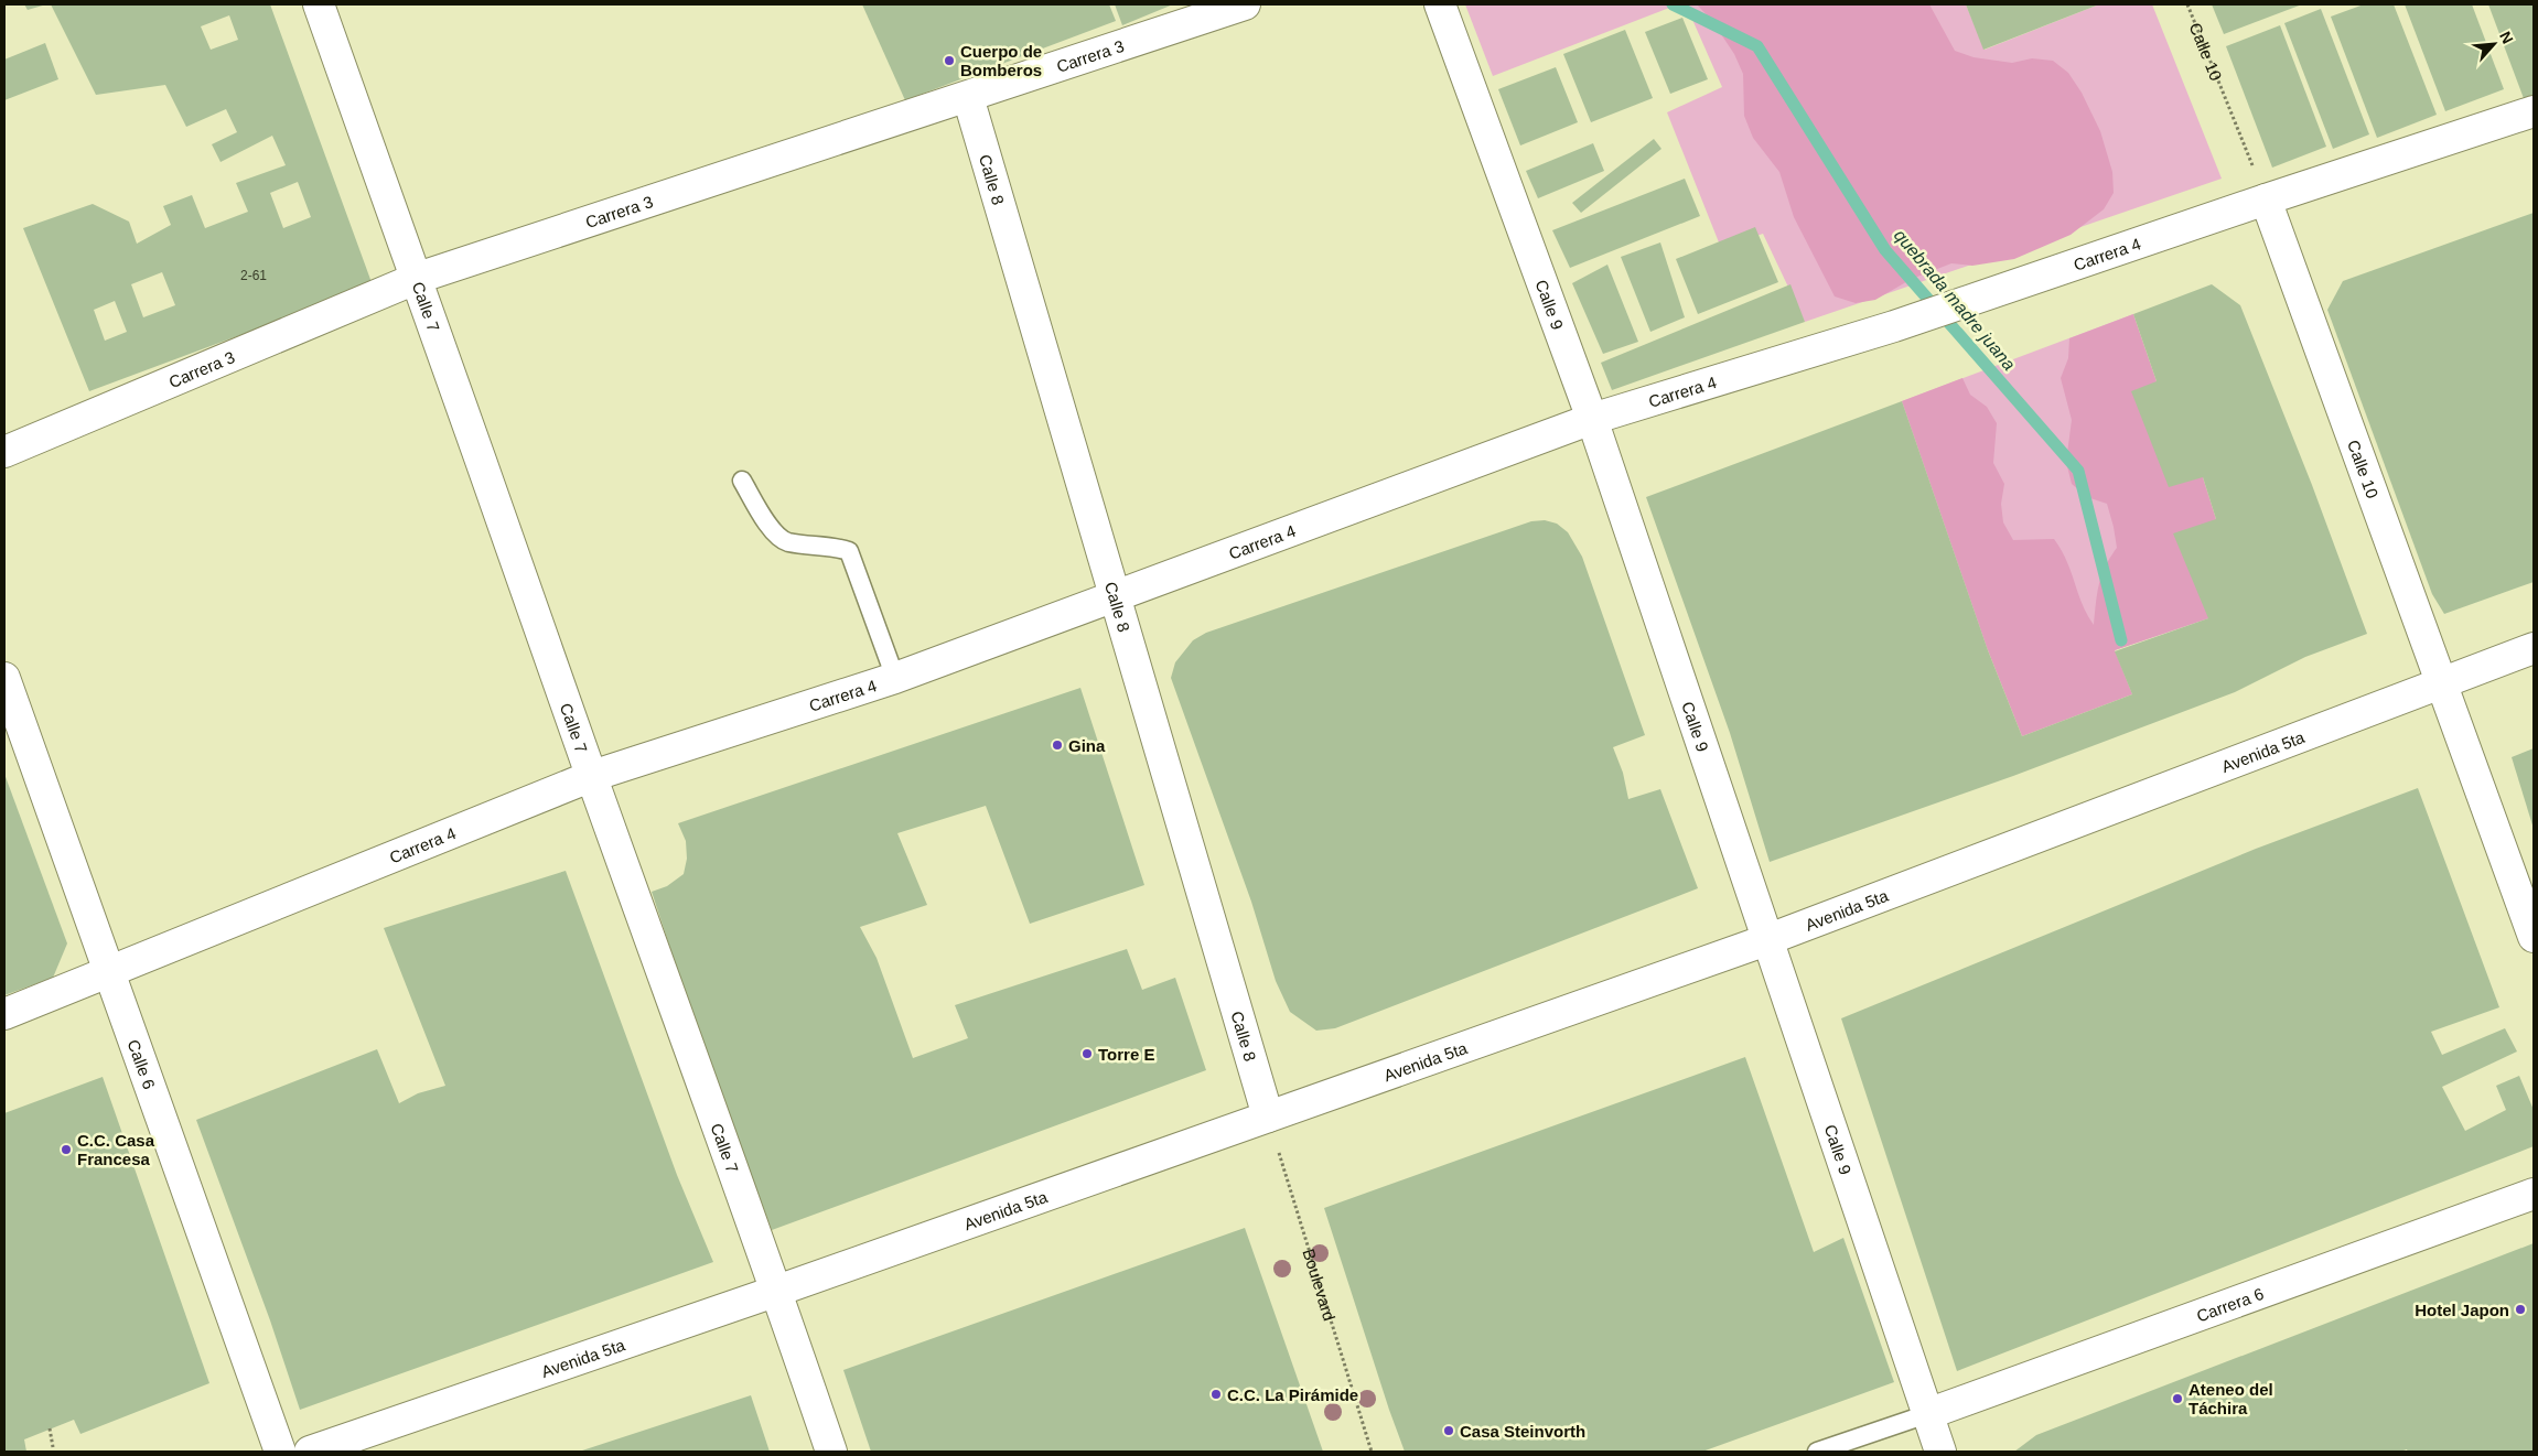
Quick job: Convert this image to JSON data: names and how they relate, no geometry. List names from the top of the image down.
{
  "streets": {
    "street": [
      "Calle 10",
      "Carrera 3",
      "Calle 8",
      "Carrera 4",
      "Calle 9",
      "Calle 7",
      "Avenida 5ta",
      "Calle 6",
      "Carrera 6"
    ],
    "path": ["Boulevard"]
  },
  "crossings": [
    ["Calle 10", "Carrera 4"],
    ["Calle 10", "Avenida 5ta"],
    ["Carrera 3", "Calle 8"],
    ["Carrera 3", "Calle 7"],
    ["Calle 8", "Carrera 4"],
    ["Calle 8", "Avenida 5ta"],
    ["Calle 8", "Boulevard"],
    ["Carrera 4", "Calle 9"],
    ["Carrera 4", "Calle 7"],
    ["Carrera 4", "Calle 6"],
    ["Calle 9", "Avenida 5ta"],
    ["Calle 9", "Carrera 6"],
    ["Calle 7", "Avenida 5ta"],
    ["Avenida 5ta", "Boulevard"]
  ],
  "water": ["quebrada madre juana"],
  "places": [
    "Cuerpo de Bomberos",
    "Gina",
    "Torre E",
    "C.C. Casa Francesa",
    "Hotel Japon",
    "C.C. La Pirámide",
    "Ateneo del Táchira",
    "Casa Steinvorth"
  ],
  "house_numbers": ["2-61"],
  "north": "top right"
}
